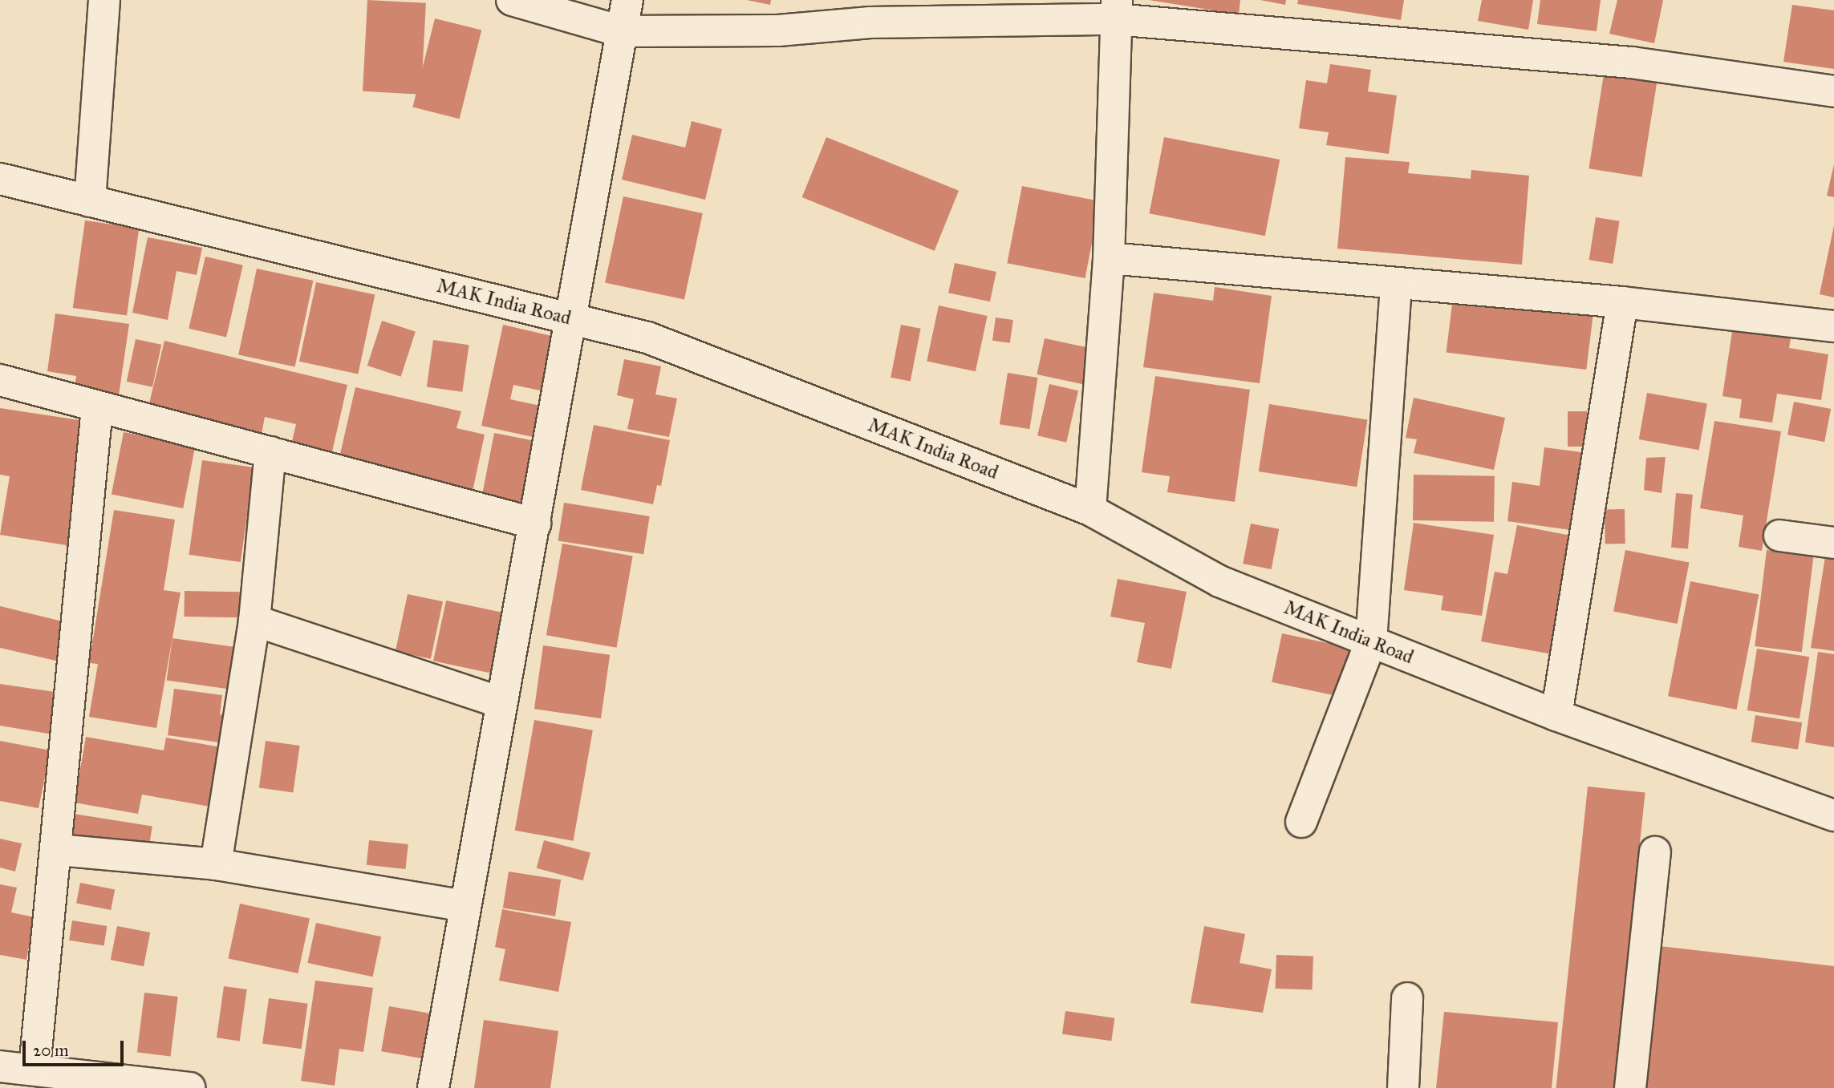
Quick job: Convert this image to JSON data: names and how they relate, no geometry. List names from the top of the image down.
{
  "streets": {
    "street": ["MAK India Road"]
  },
  "scale_bar": "20 m"
}
